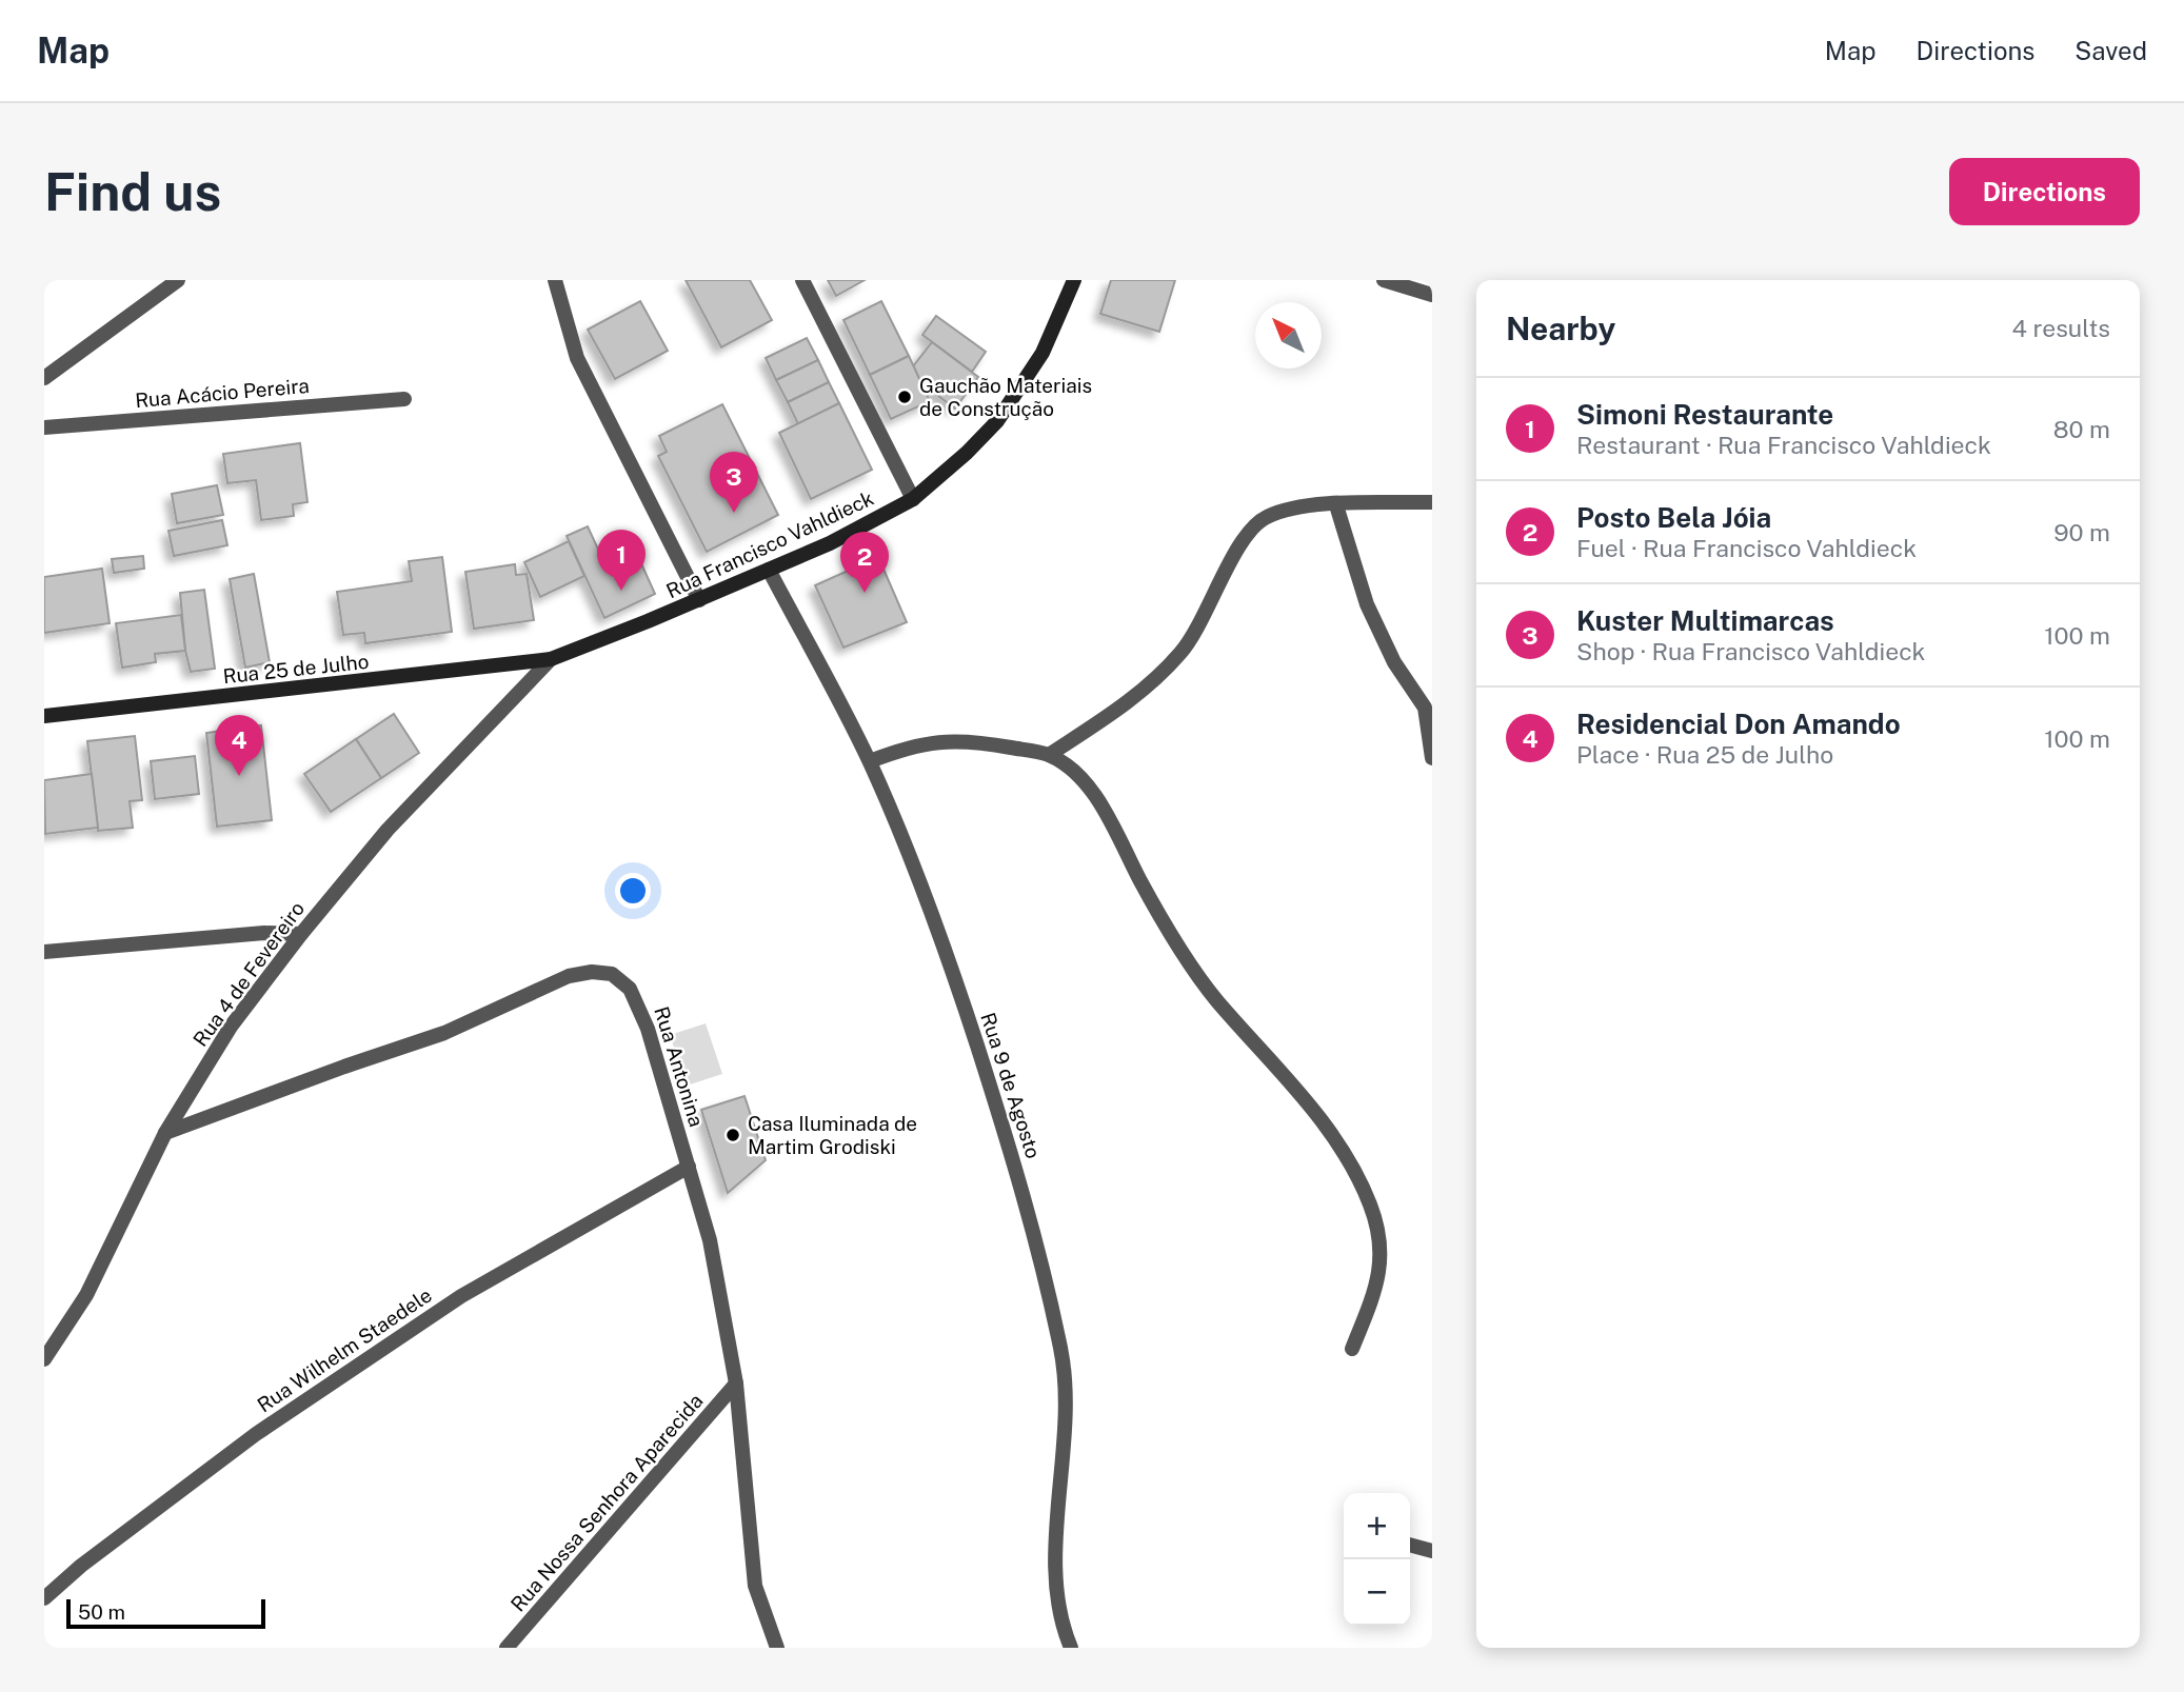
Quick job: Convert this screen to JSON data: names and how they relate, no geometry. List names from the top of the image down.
{
  "streets": {
    "main road": ["Rua Francisco Vahldieck", "Rua 25 de Julho"],
    "street": [
      "Rua Acácio Pereira",
      "Rua 4 de Fevereiro",
      "Rua Antonina",
      "Rua 9 de Agosto",
      "Rua Wilhelm Staedele",
      "Rua Nossa Senhora Aparecida"
    ]
  },
  "crossings": [
    ["Rua Francisco Vahldieck", "Rua 25 de Julho"],
    ["Rua Francisco Vahldieck", "Rua 4 de Fevereiro"],
    ["Rua Francisco Vahldieck", "Rua 9 de Agosto"],
    ["Rua 25 de Julho", "Rua 4 de Fevereiro"],
    ["Rua 4 de Fevereiro", "Rua Antonina"],
    ["Rua Antonina", "Rua Wilhelm Staedele"],
    ["Rua Antonina", "Rua Nossa Senhora Aparecida"]
  ],
  "places": ["Gauchão Materiais de Construção", "Casa Iluminada de Martim Grodiski"],
  "scale_bar": "50 m",
  "north": "top left",
  "page": {
    "header": "Map",
    "nav": ["Map", "Directions", "Saved"],
    "buttons": "Directions",
    "title": "Find us",
    "heading": ["Nearby", "4 results"],
    "list": [
      {
        "mark": "1",
        "name": "Simoni Restaurante",
        "note": "Restaurant · Rua Francisco Vahldieck",
        "value": "80 m"
      },
      {
        "mark": "2",
        "name": "Posto Bela Jóia",
        "note": "Fuel · Rua Francisco Vahldieck",
        "value": "90 m"
      },
      {
        "mark": "3",
        "name": "Kuster Multimarcas",
        "note": "Shop · Rua Francisco Vahldieck",
        "value": "100 m"
      },
      {
        "mark": "4",
        "name": "Residencial Don Amando",
        "note": "Place · Rua 25 de Julho",
        "value": "100 m"
      }
    ],
    "pins": [
      "3",
      "1",
      "2",
      "4"
    ],
    "map_buttons": ["+", "−"],
    "scale": "50 m"
  }
}
